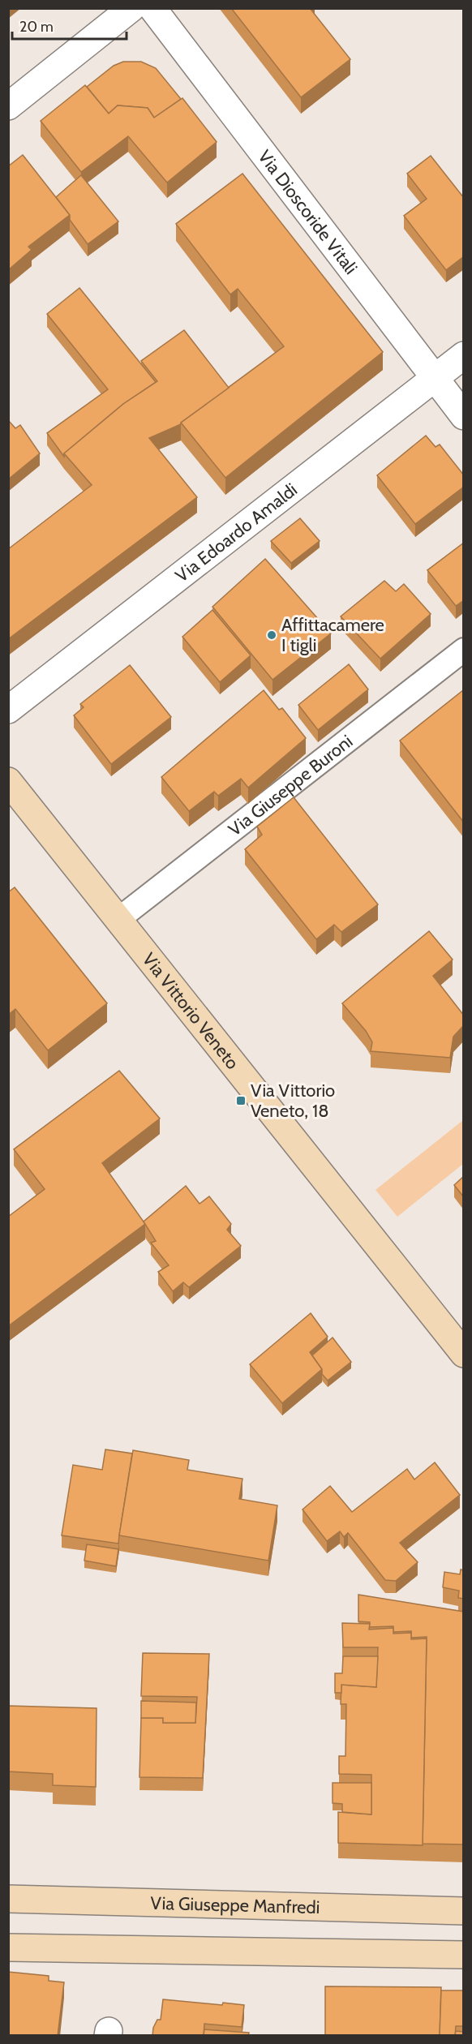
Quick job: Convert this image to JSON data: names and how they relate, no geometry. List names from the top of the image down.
{
  "streets": {
    "main road": ["Via Vittorio Veneto", "Via Giuseppe Manfredi"],
    "street": ["Via Dioscoride Vitali", "Via Edoardo Amaldi"],
    "lane": ["Via Giuseppe Buroni"]
  },
  "crossings": [
    ["Via Dioscoride Vitali", "Via Edoardo Amaldi"],
    ["Via Giuseppe Buroni", "Via Vittorio Veneto"]
  ],
  "places": {
    "other": ["Affittacamere I tigli"],
    "transit": ["Via Vittorio Veneto, 18"]
  },
  "scale_bar": "20 m"
}
